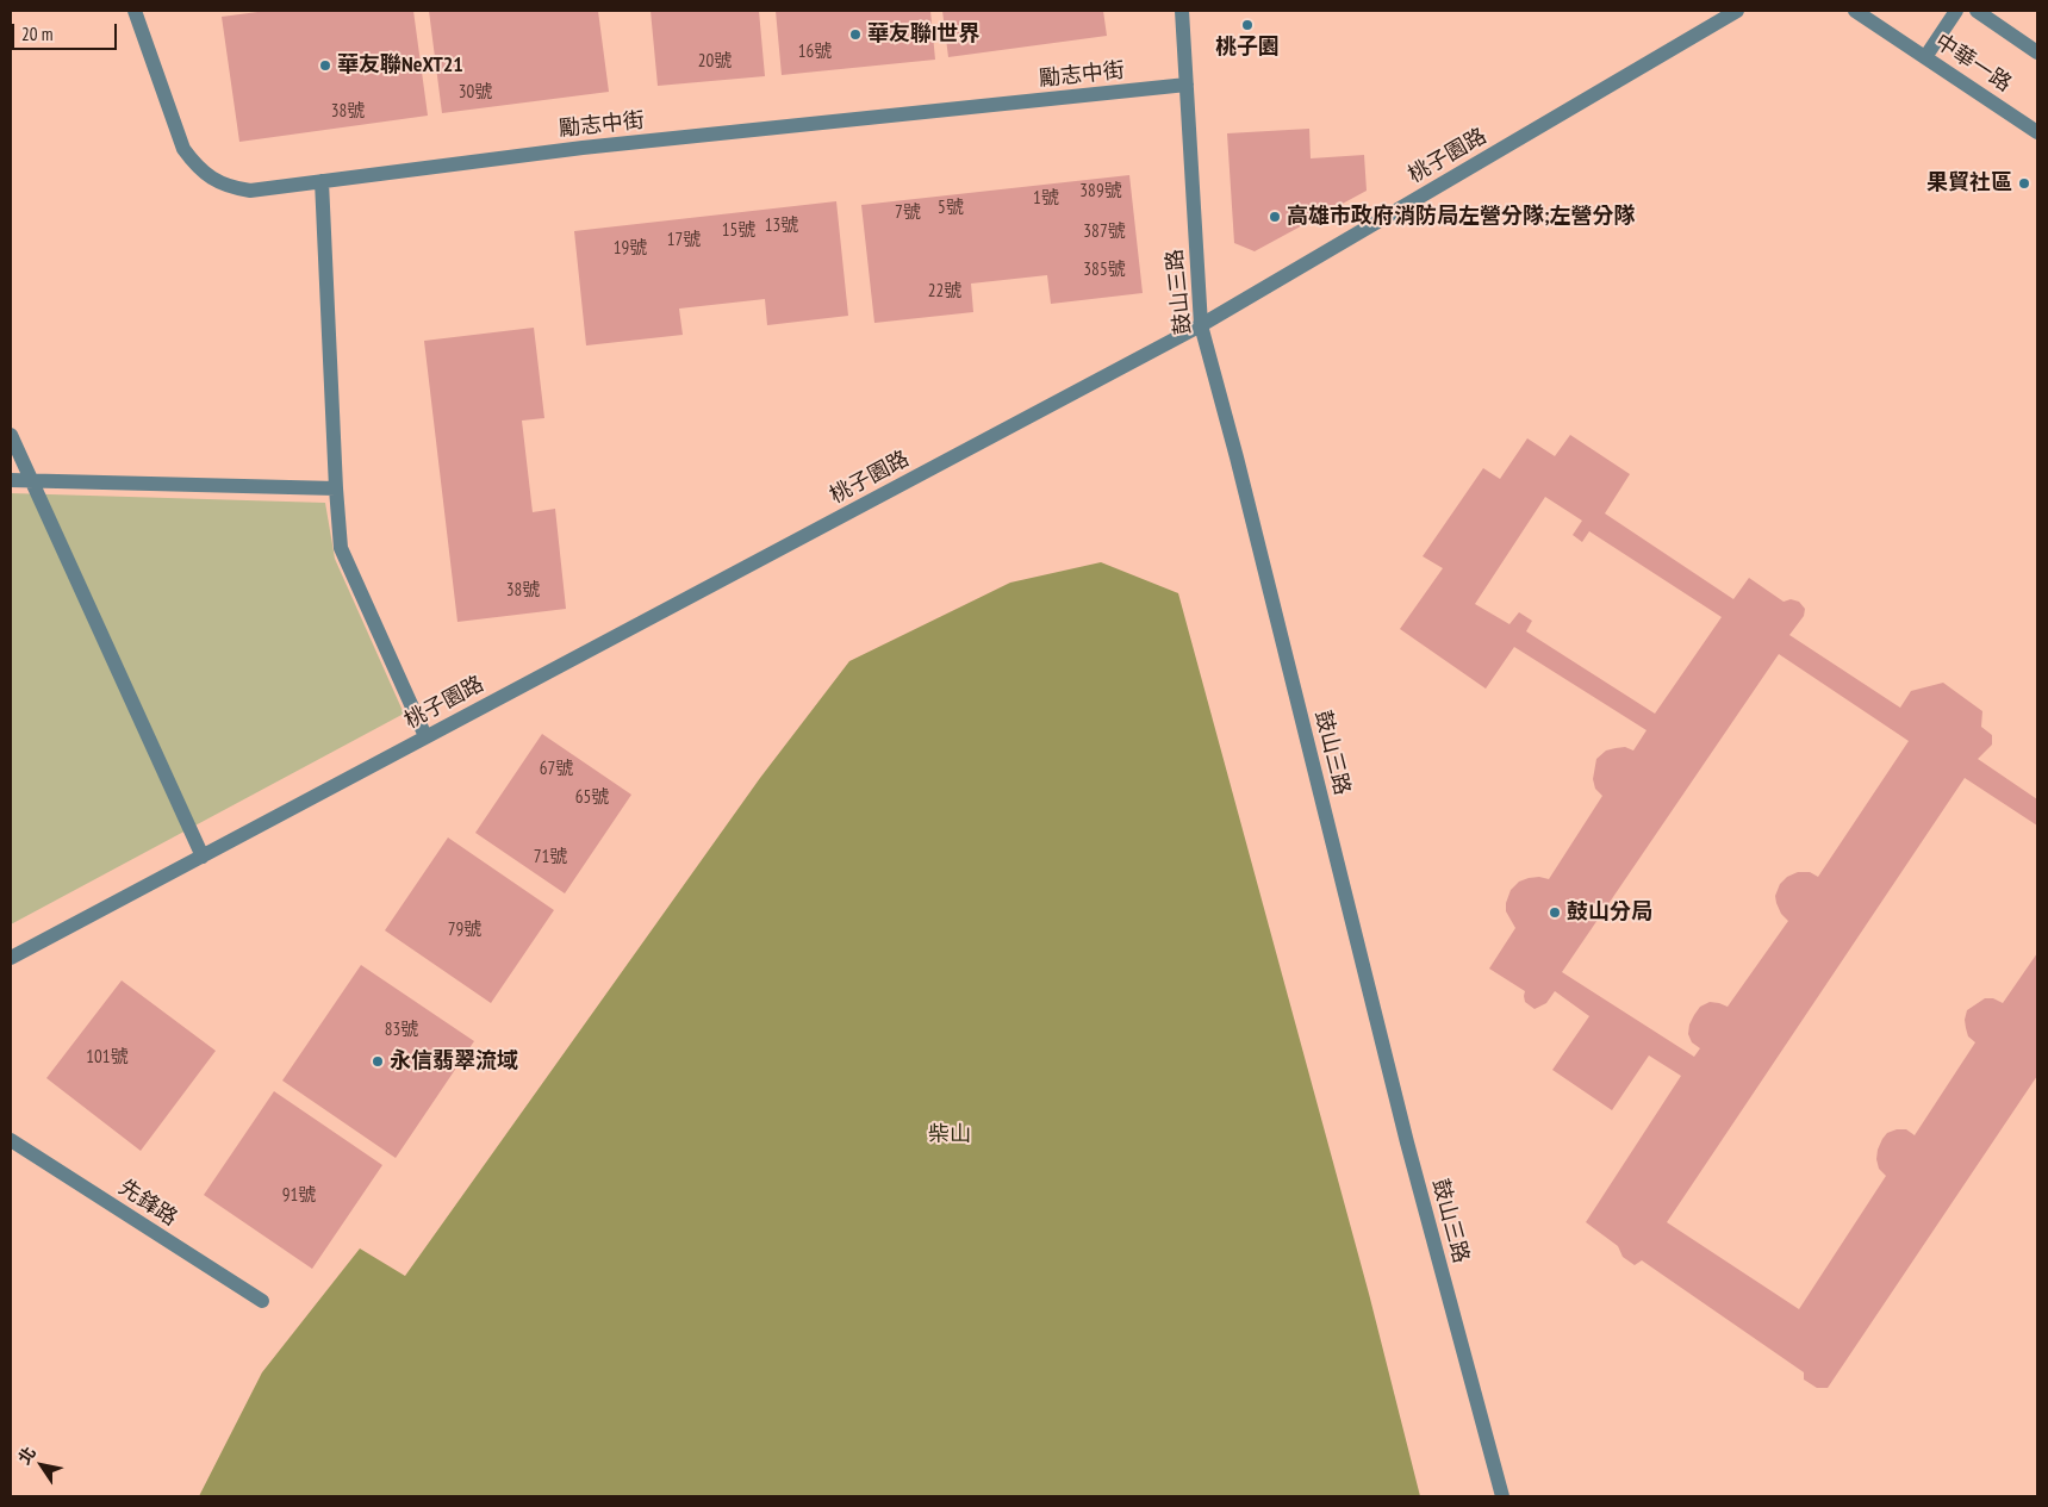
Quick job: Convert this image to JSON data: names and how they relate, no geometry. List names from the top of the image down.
{
  "streets": {
    "street": [
      "中華一路",
      "勵志中街",
      "桃子園路",
      "鼓山三路",
      "先鋒路"
    ]
  },
  "crossings": [
    ["勵志中街", "鼓山三路"],
    ["桃子園路", "鼓山三路"]
  ],
  "parks": ["柴山"],
  "places": [
    "桃子園",
    "華友聯I世界",
    "華友聯NeXT21",
    "果貿社區",
    "高雄市政府消防局左營分隊;左營分隊",
    "鼓山分局",
    "永信翡翠流域"
  ],
  "house_numbers": [
    "16號",
    "20號",
    "30號",
    "38號",
    "389號",
    "1號",
    "5號",
    "7號",
    "13號",
    "15號",
    "387號",
    "17號",
    "19號",
    "385號",
    "22號",
    "38號",
    "67號",
    "65號",
    "71號",
    "79號",
    "83號",
    "101號",
    "91號"
  ],
  "scale_bar": "20 m",
  "north": "top left"
}
